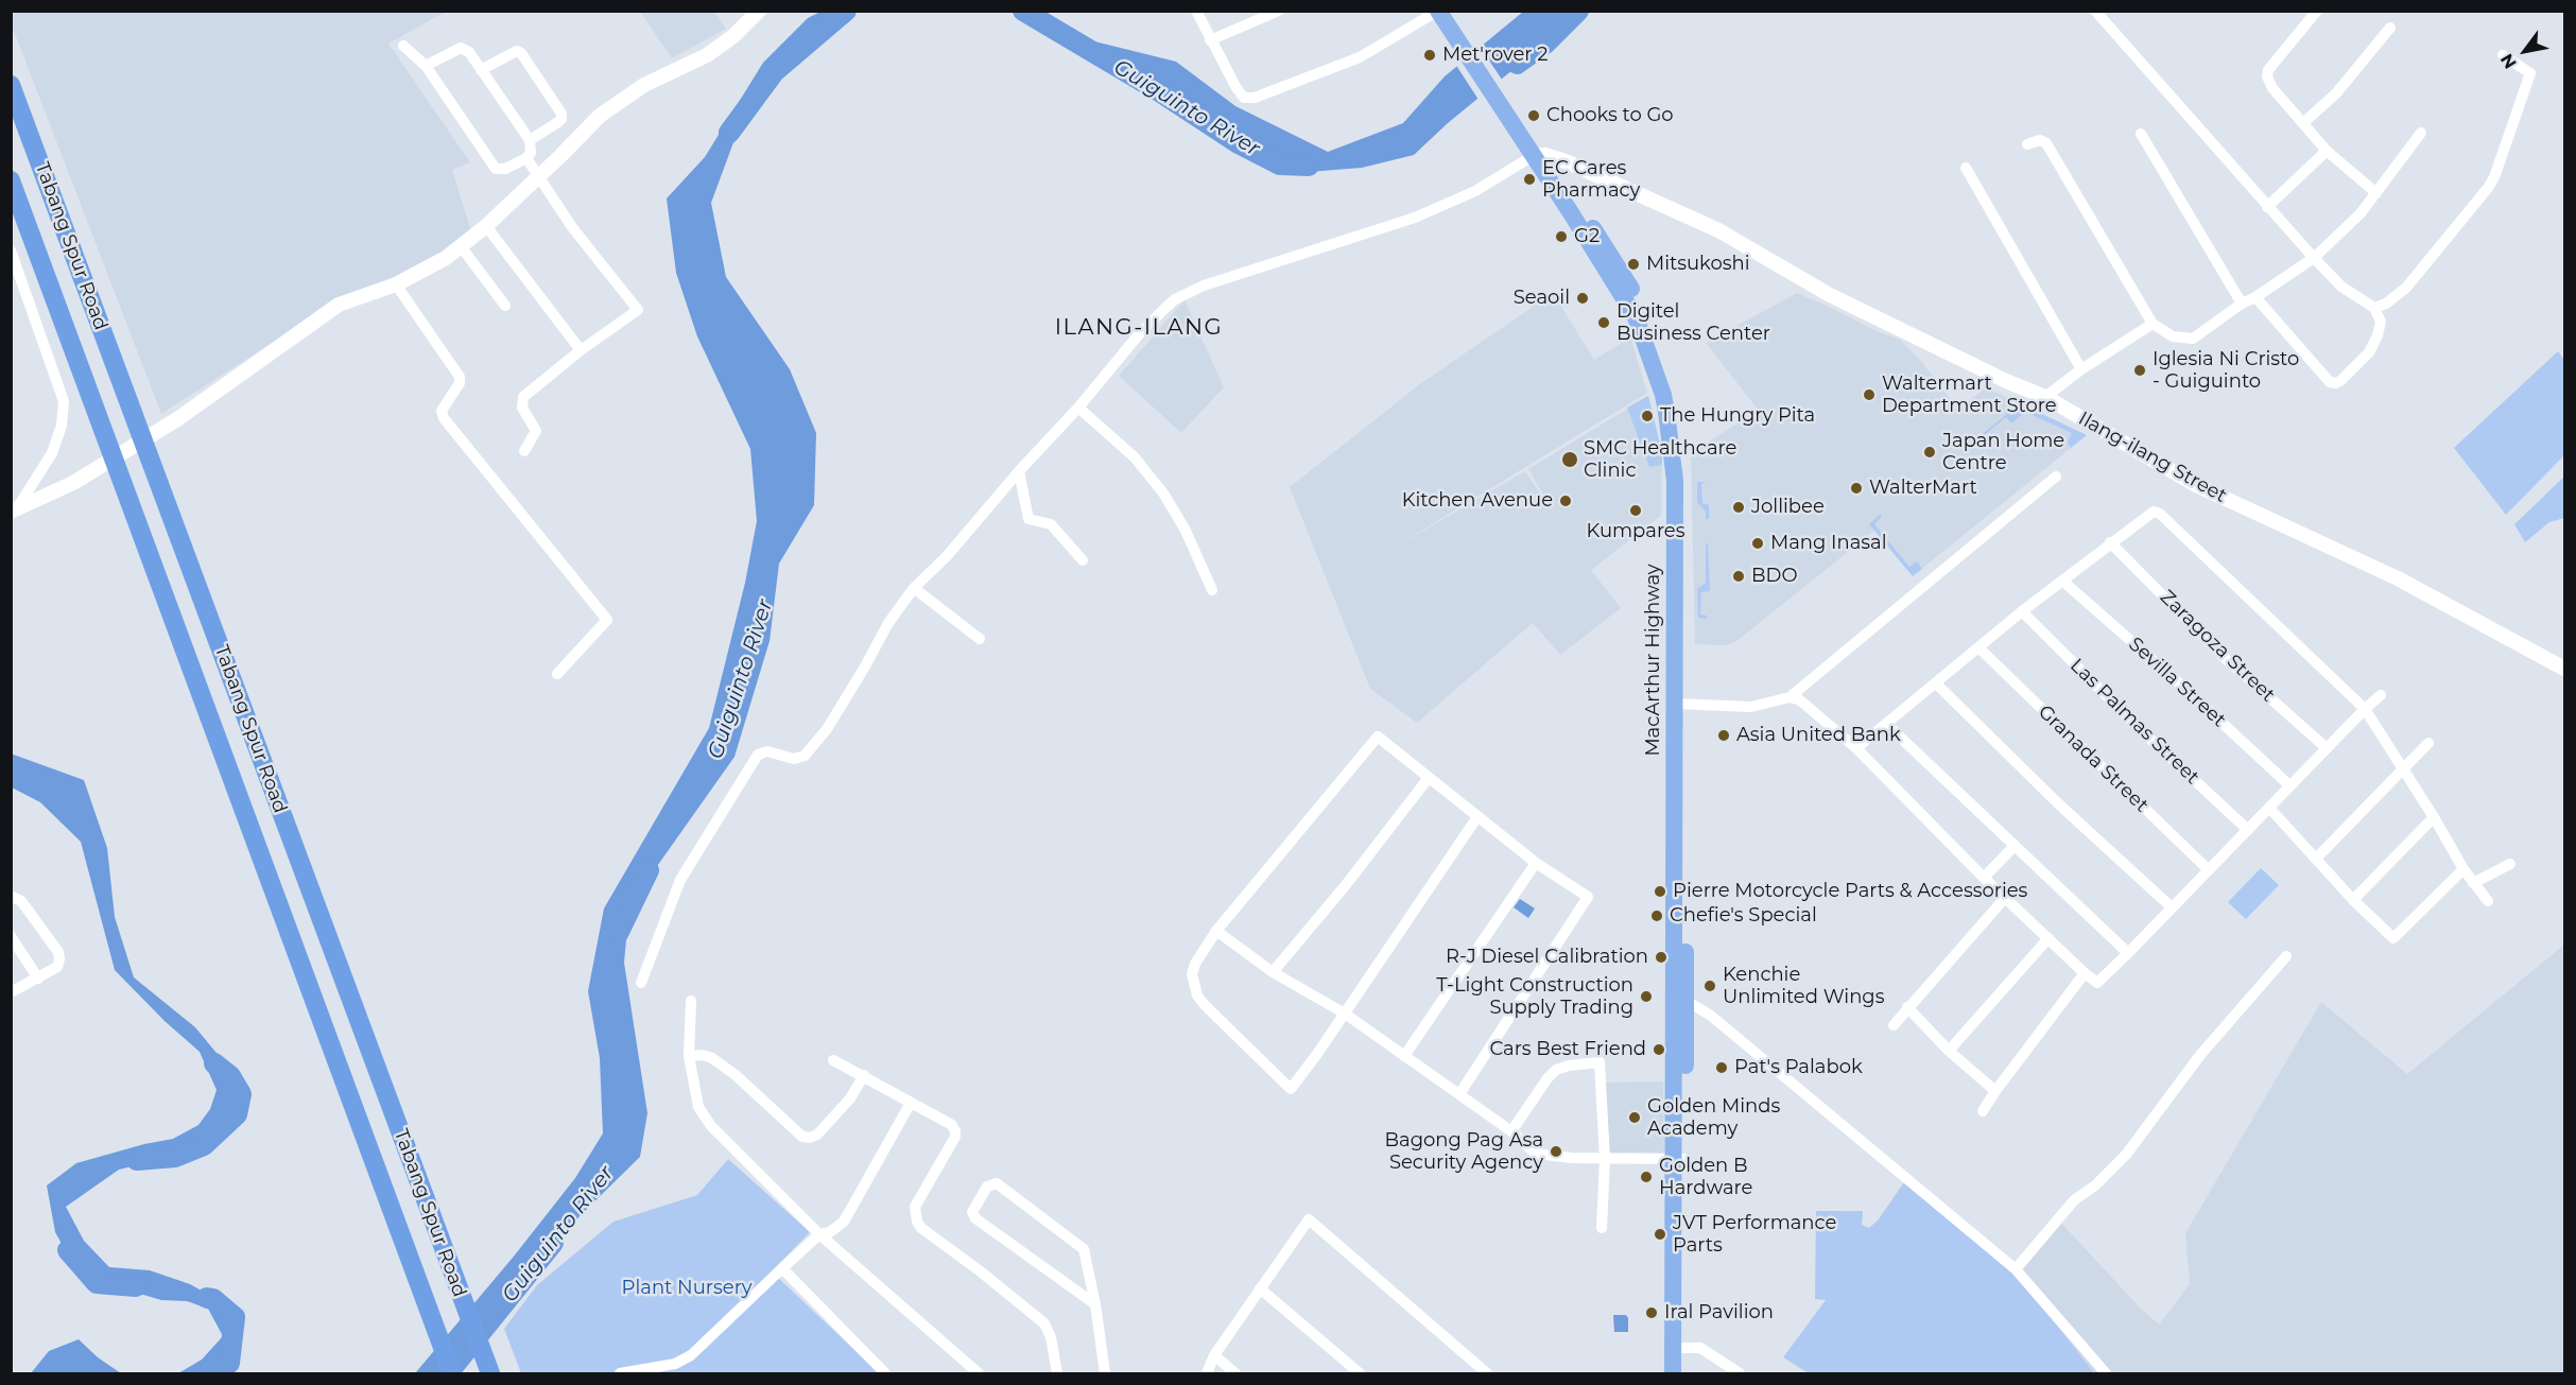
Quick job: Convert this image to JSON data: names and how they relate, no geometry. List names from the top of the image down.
{
  "streets": {
    "highway": ["Tabang Spur Road", "MacArthur Highway"],
    "street": [
      "Ilang-ilang Street",
      "Zaragoza Street",
      "Sevilla Street",
      "Las Palmas Street",
      "Granada Street"
    ]
  },
  "crossings": [
    ["Ilang-ilang Street", "MacArthur Highway"]
  ],
  "districts": ["ILANG-ILANG"],
  "water": ["Guiguinto River"],
  "parks": ["Plant Nursery"],
  "places": [
    "Met'rover 2",
    "Chooks to Go",
    "EC Cares Pharmacy",
    "G2",
    "Mitsukoshi",
    "Seaoil",
    "Digitel Business Center",
    "Iglesia Ni Cristo - Guiguinto",
    "Waltermart Department Store",
    "The Hungry Pita",
    "Japan Home Centre",
    "SMC Healthcare Clinic",
    "WalterMart",
    "Kitchen Avenue",
    "Jollibee",
    "Kumpares",
    "Mang Inasal",
    "BDO",
    "Asia United Bank",
    "Pierre Motorcycle Parts & Accessories",
    "Chefie's Special",
    "R-J Diesel Calibration",
    "Kenchie Unlimited Wings",
    "T-Light Construction Supply Trading",
    "Cars Best Friend",
    "Pat's Palabok",
    "Golden Minds Academy",
    "Bagong Pag Asa Security Agency",
    "Golden B Hardware",
    "JVT Performance Parts",
    "Iral Pavilion"
  ],
  "north": "bottom left"
}
